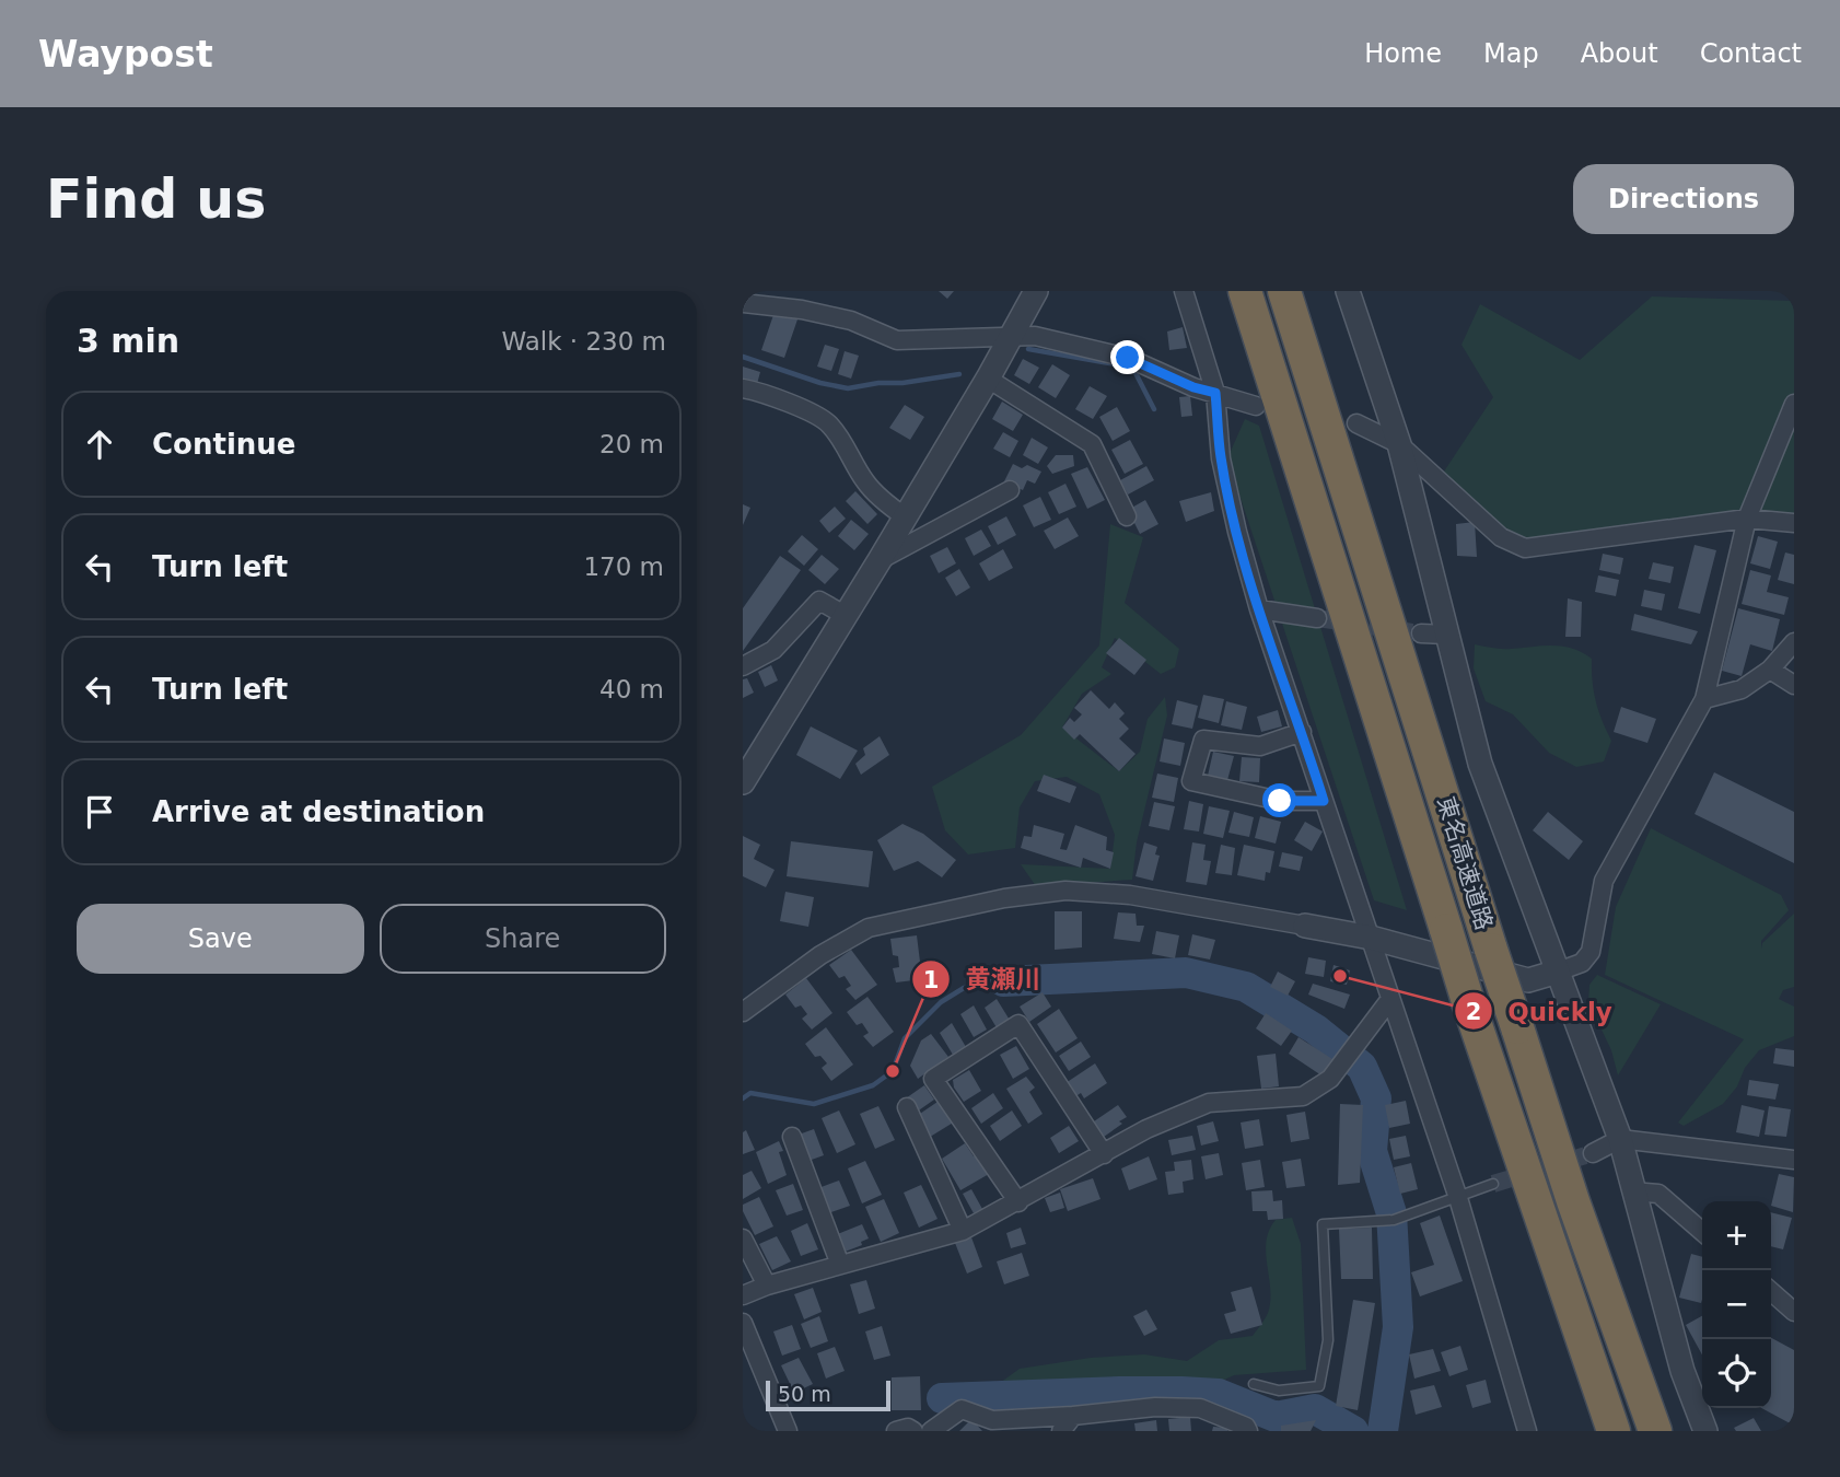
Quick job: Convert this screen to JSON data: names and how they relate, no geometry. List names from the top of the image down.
{
  "streets": {
    "highway": ["東名高速道路"]
  },
  "places": ["Quickly", "黄瀬川"],
  "scale_bar": "50 m",
  "page": {
    "header": "Waypost",
    "nav": [
      "Home",
      "Map",
      "About",
      "Contact"
    ],
    "buttons": [
      "Directions",
      ["Save", "Share"]
    ],
    "title": "Find us",
    "heading": ["3 min", "Walk · 230 m"],
    "list": [
      ["Continue", "20 m"],
      ["Turn left", "170 m"],
      ["Turn left", "40 m"],
      "Arrive at destination"
    ],
    "map_buttons": ["+", "−"],
    "scale": "50 m"
  }
}
